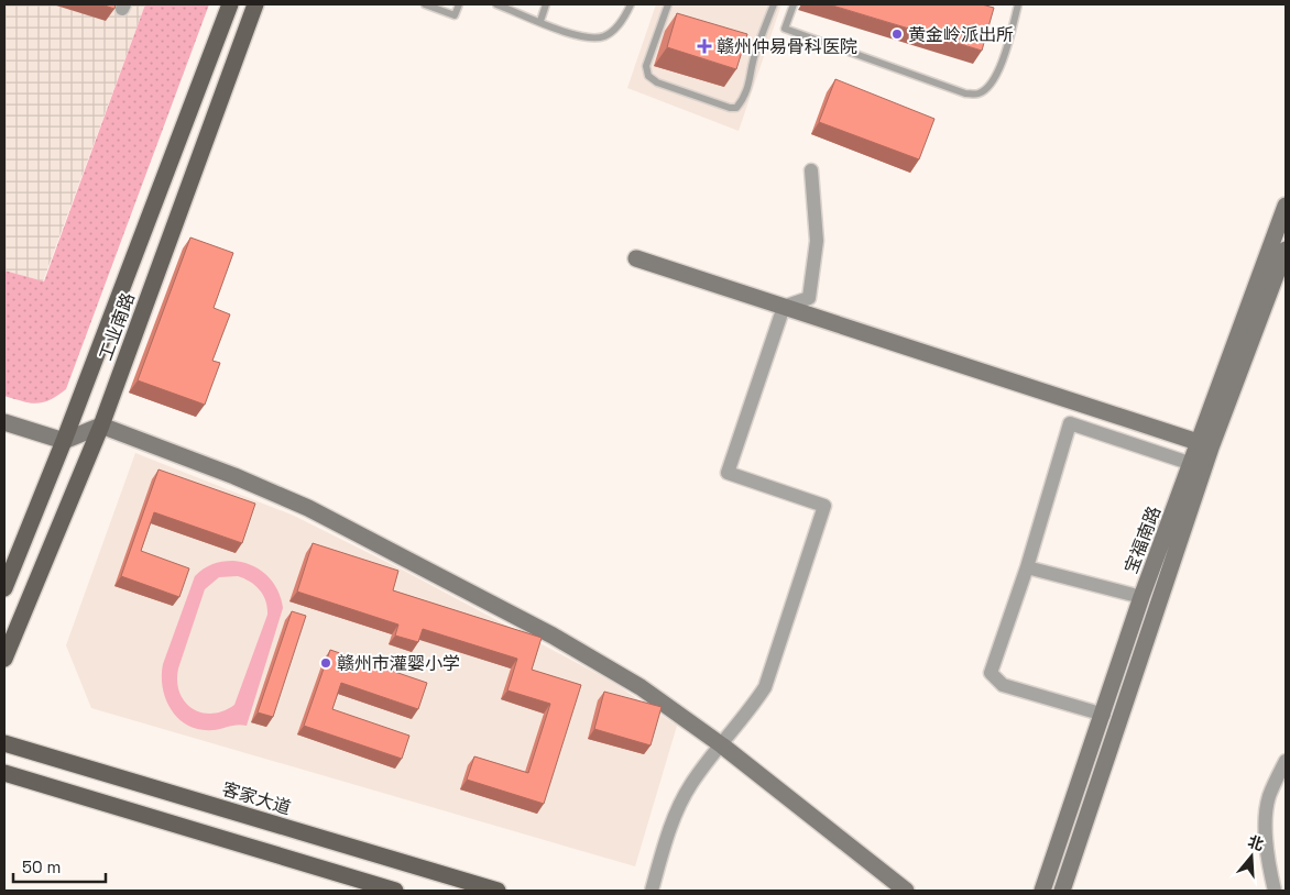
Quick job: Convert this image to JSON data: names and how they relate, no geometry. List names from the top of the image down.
{
  "streets": {
    "main road": ["工业南路", "客家大道"],
    "street": ["宝福南路"]
  },
  "places": {
    "other": ["黄金岭派出所", "赣州市灌婴小学"],
    "health": ["赣州仲易骨科医院"]
  },
  "scale_bar": "50 m",
  "north": "top"
}
